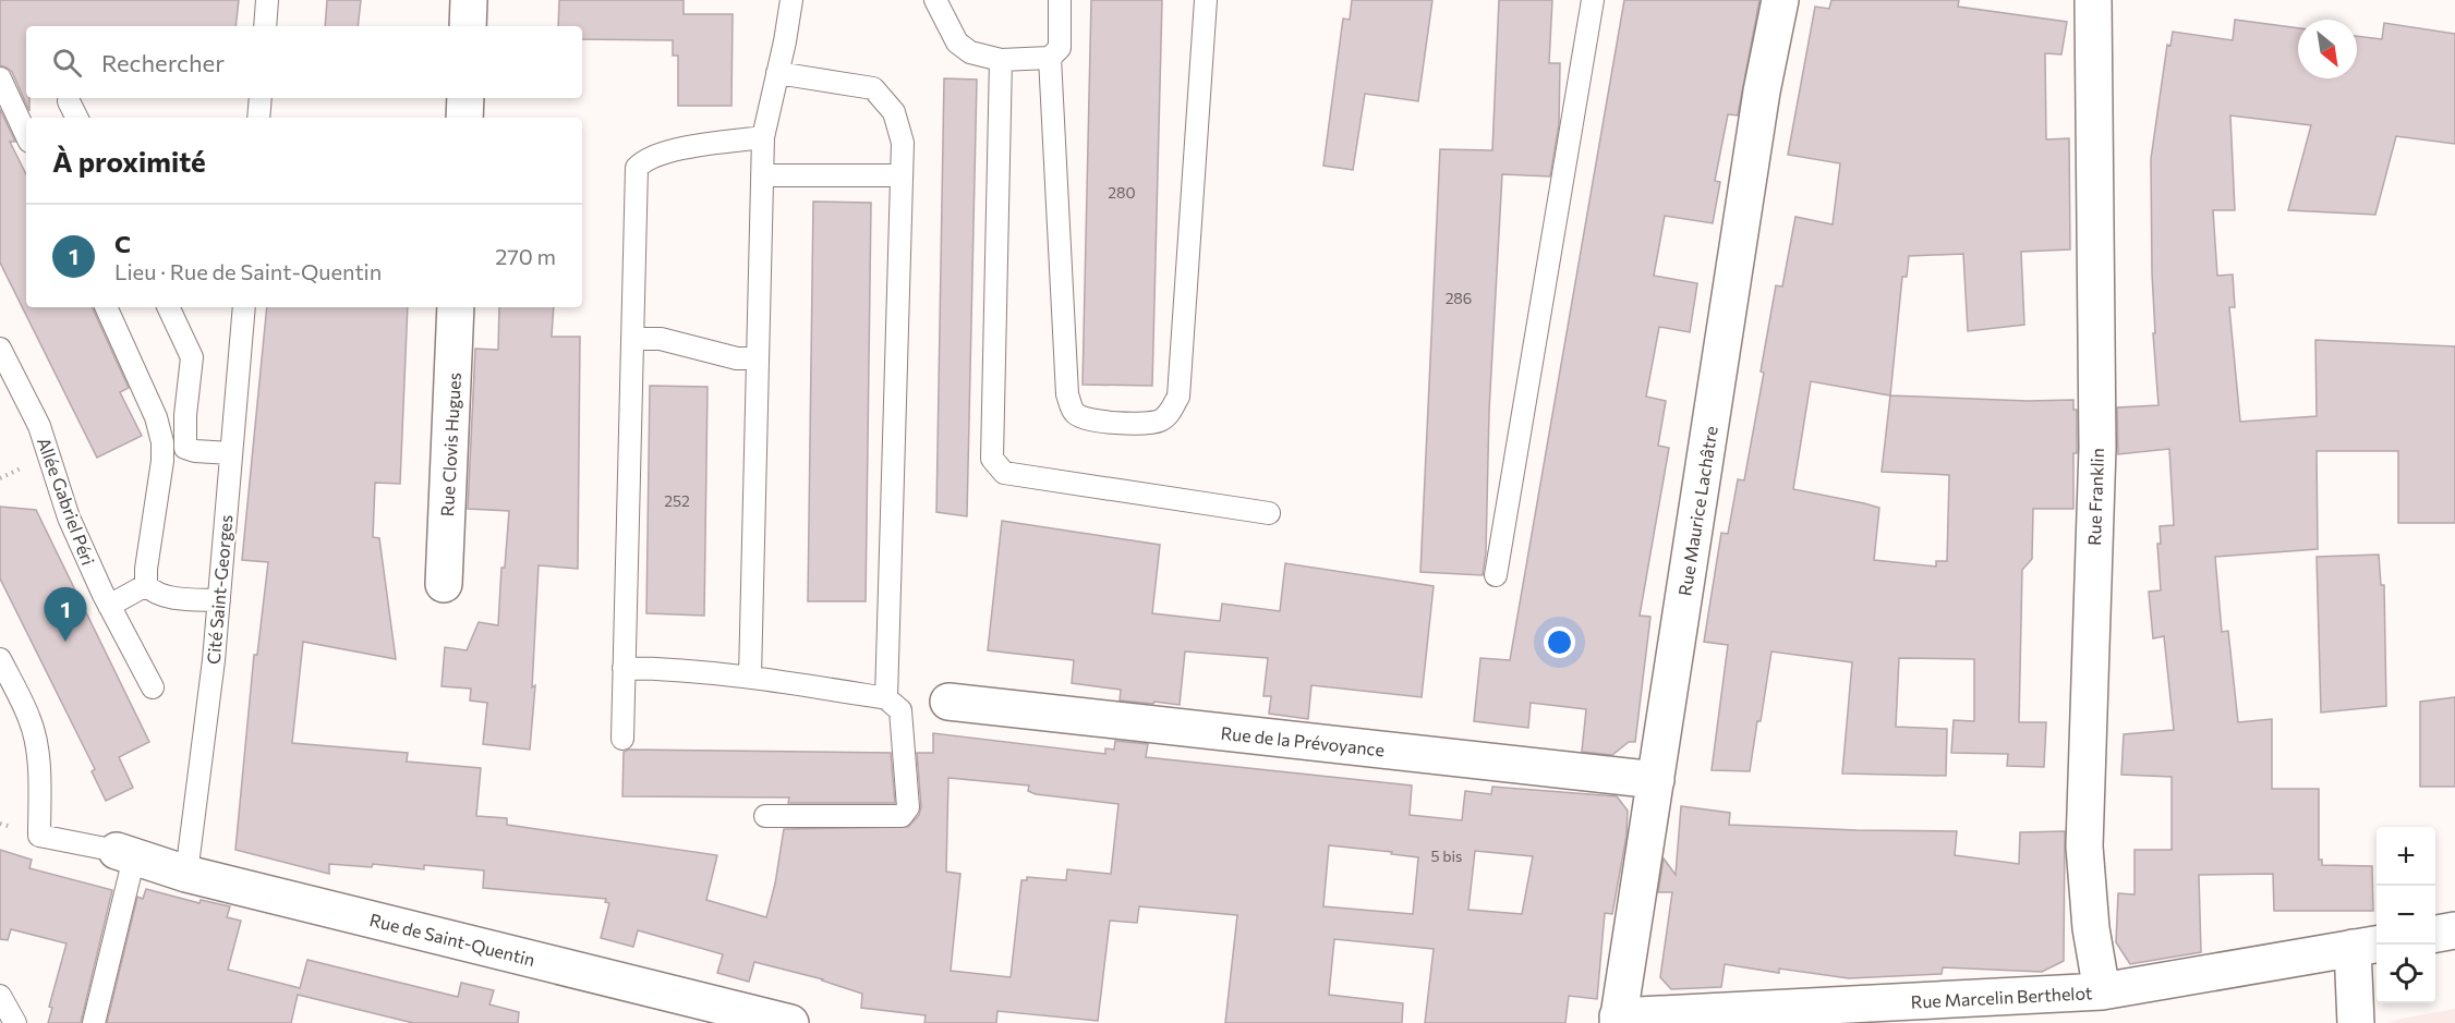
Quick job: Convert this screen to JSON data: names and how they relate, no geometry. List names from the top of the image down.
{
  "streets": {
    "street": [
      "Rue Clovis Hugues",
      "Rue Franklin",
      "Rue Maurice Lachâtre",
      "Rue de la Prévoyance",
      "Rue de Saint-Quentin",
      "Rue Marcelin Berthelot"
    ],
    "lane": ["Allée Gabriel Péri", "Cité Saint-Georges"]
  },
  "crossings": [
    ["Rue Franklin", "Rue Marcelin Berthelot"],
    ["Rue Maurice Lachâtre", "Rue de la Prévoyance"],
    ["Rue Maurice Lachâtre", "Rue Marcelin Berthelot"],
    ["Cité Saint-Georges", "Rue de Saint-Quentin"]
  ],
  "house_numbers": [
    "280",
    "286",
    "252",
    "5 bis"
  ],
  "north": "bottom right",
  "page": {
    "search": "Rechercher",
    "heading": "À proximité",
    "list": [
      {
        "mark": "1",
        "name": "C",
        "note": "Lieu · Rue de Saint-Quentin",
        "value": "270 m"
      }
    ],
    "pins": "1",
    "map_buttons": ["+", "−"]
  }
}
